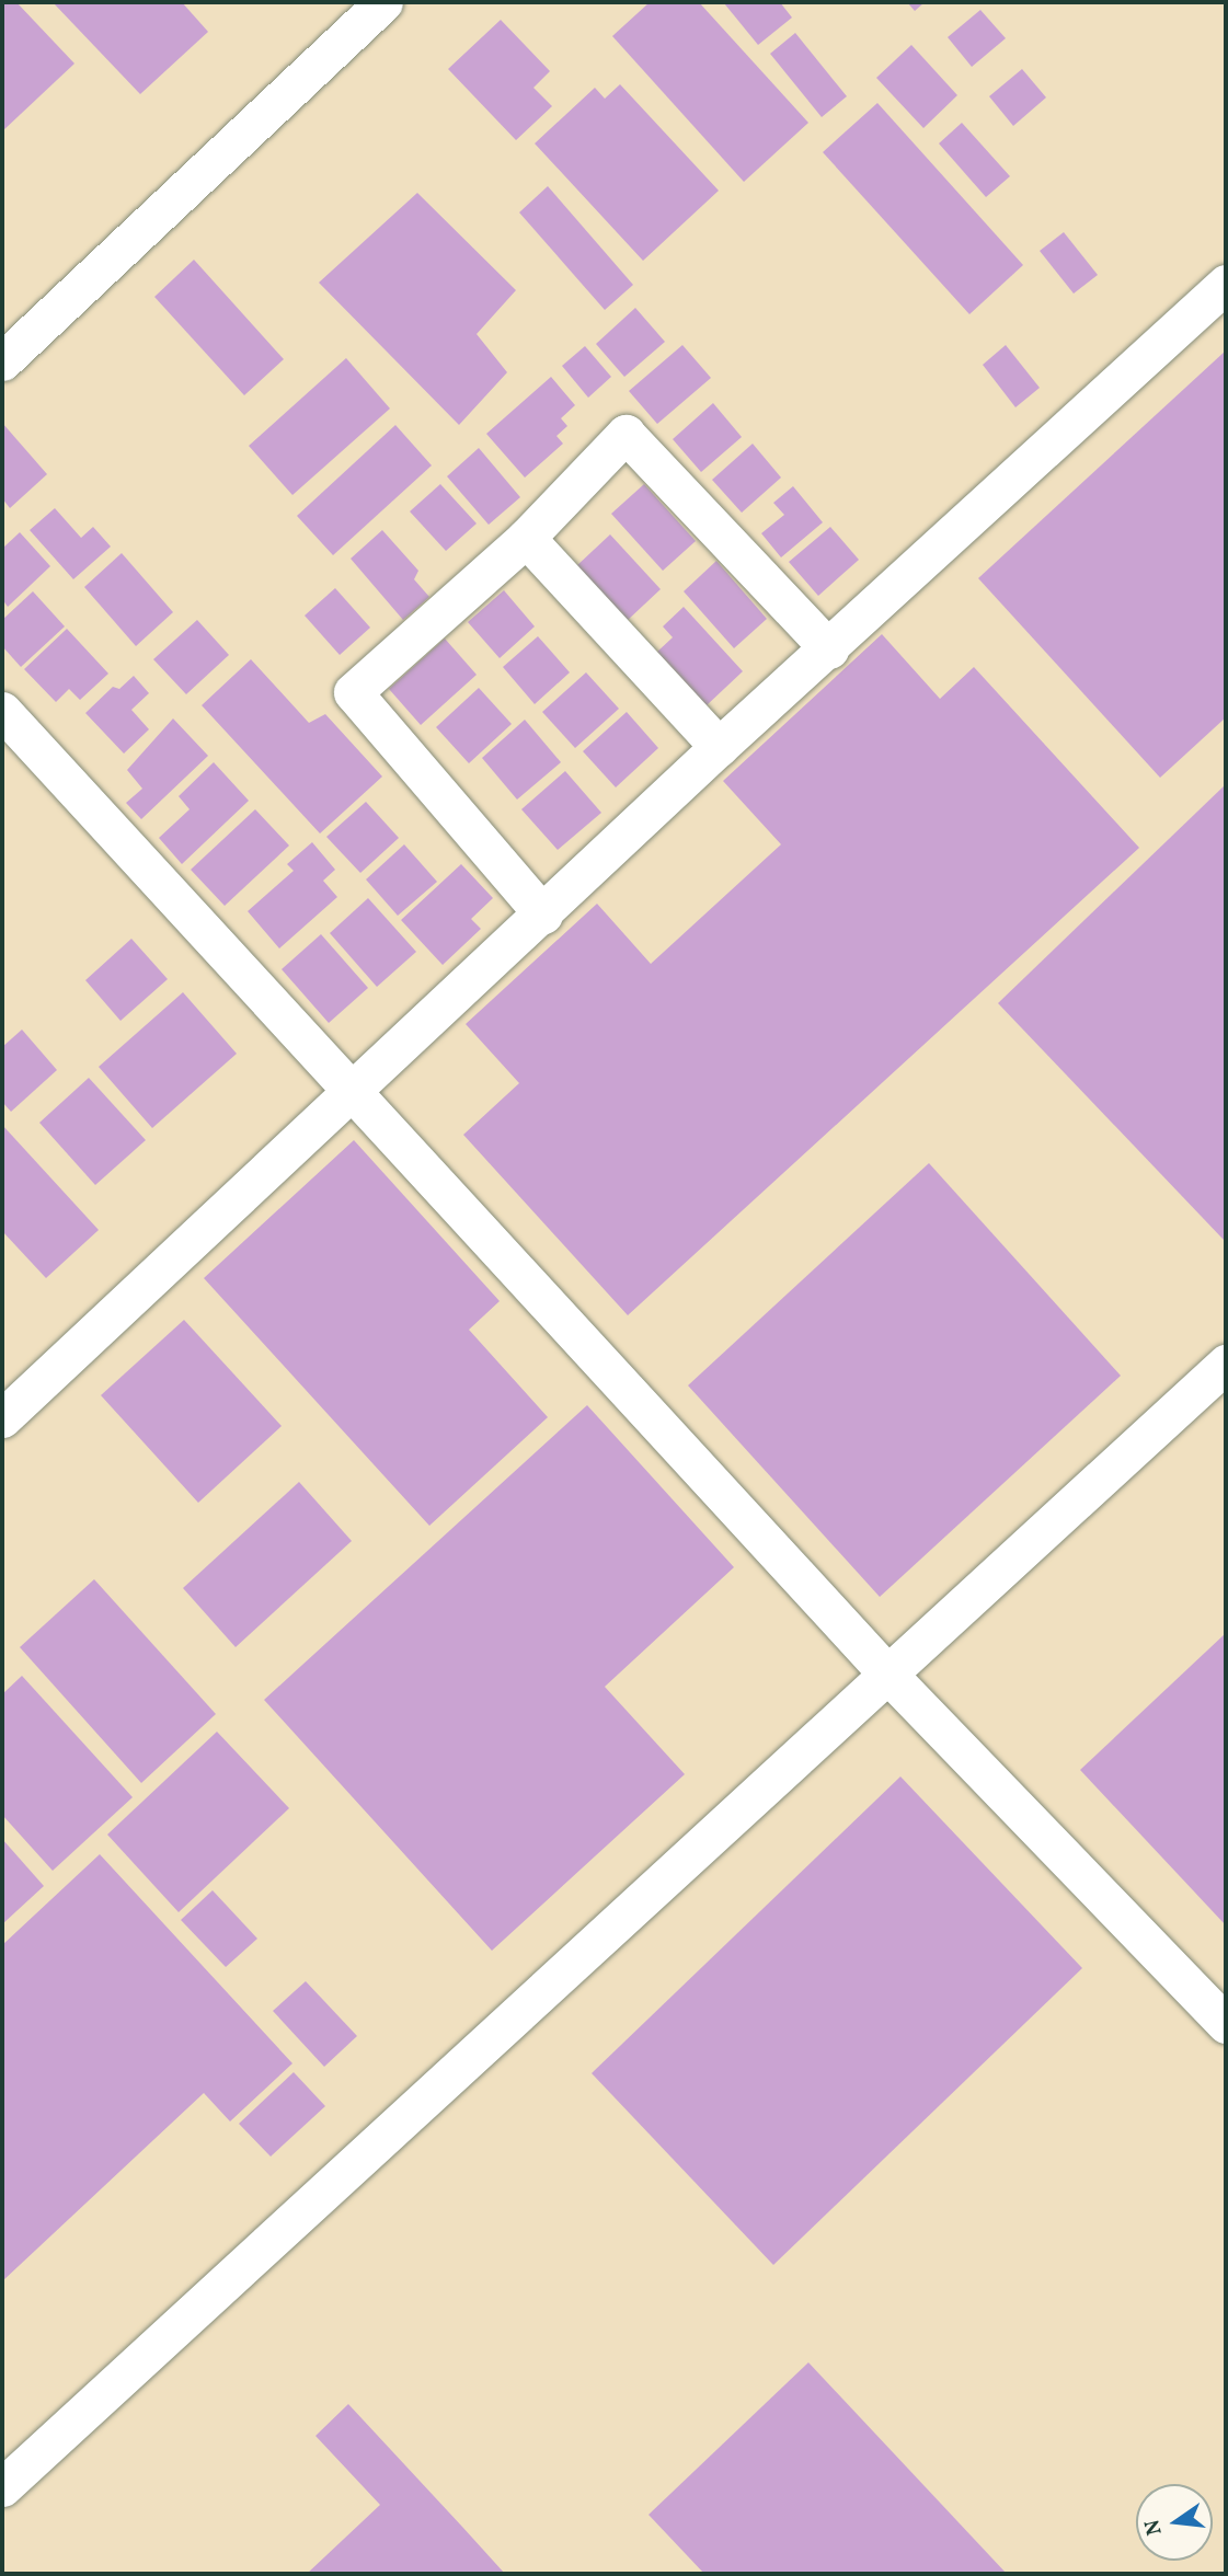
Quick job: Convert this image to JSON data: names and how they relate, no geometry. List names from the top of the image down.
{
  "north": "left"
}
